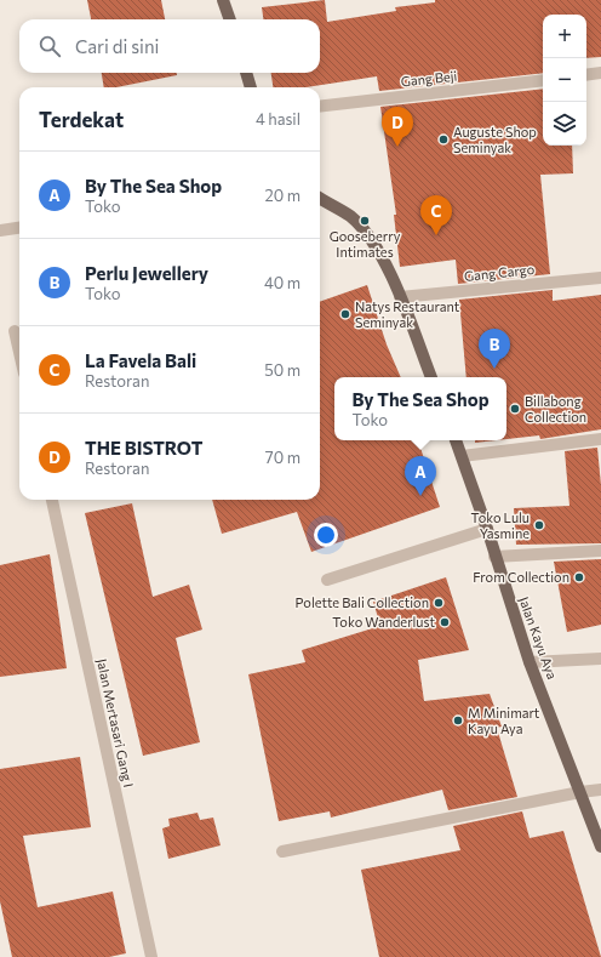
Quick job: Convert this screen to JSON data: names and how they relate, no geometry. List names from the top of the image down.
{
  "streets": {
    "main road": ["Jalan Kayu Aya"],
    "street": ["Gang Beji", "Gang Cargo", "Jalan Mertasari Gang I"]
  },
  "places": [
    "Auguste Shop Seminyak",
    "Gooseberry Intimates",
    "Natys Restaurant Seminyak",
    "Billabong Collection",
    "Toko Lulu Yasmine",
    "From Collection",
    "Polette Bali Collection",
    "Toko Wanderlust",
    "M Minimart Kayu Aya"
  ],
  "page": {
    "map_buttons": ["+", "−"],
    "search": "Cari di sini",
    "heading": ["Terdekat", "4 hasil"],
    "pins": [
      "D",
      "C",
      "B",
      "A"
    ],
    "list": [
      {
        "mark": "A",
        "name": "By The Sea Shop",
        "note": "Toko",
        "value": "20 m"
      },
      {
        "mark": "B",
        "name": "Perlu Jewellery",
        "note": "Toko",
        "value": "40 m"
      },
      {
        "mark": "C",
        "name": "La Favela Bali",
        "note": "Restoran",
        "value": "50 m"
      },
      {
        "mark": "D",
        "name": "THE BISTROT",
        "note": "Restoran",
        "value": "70 m"
      }
    ],
    "popup": ["By The Sea Shop", "Toko"]
  }
}
